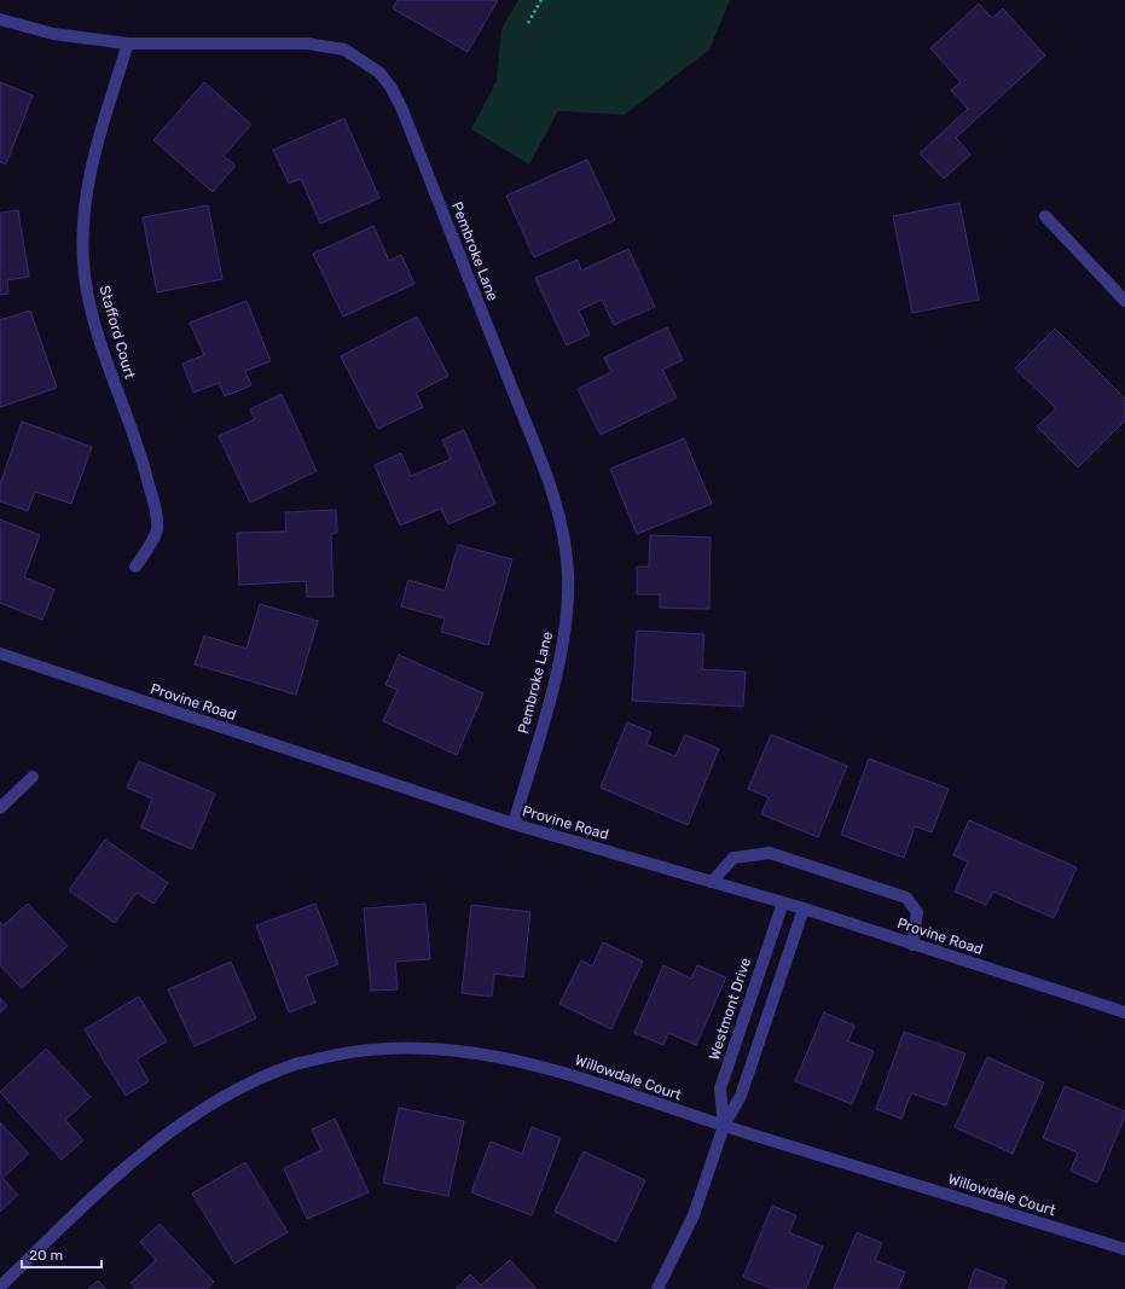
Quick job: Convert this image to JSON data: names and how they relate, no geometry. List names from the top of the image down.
{
  "streets": {
    "street": [
      "Pembroke Lane",
      "Stafford Court",
      "Provine Road",
      "Westmont Drive",
      "Willowdale Court"
    ]
  },
  "crossings": [
    ["Pembroke Lane", "Stafford Court"],
    ["Pembroke Lane", "Provine Road"],
    ["Provine Road", "Westmont Drive"],
    ["Westmont Drive", "Willowdale Court"]
  ],
  "scale_bar": "20 m"
}
